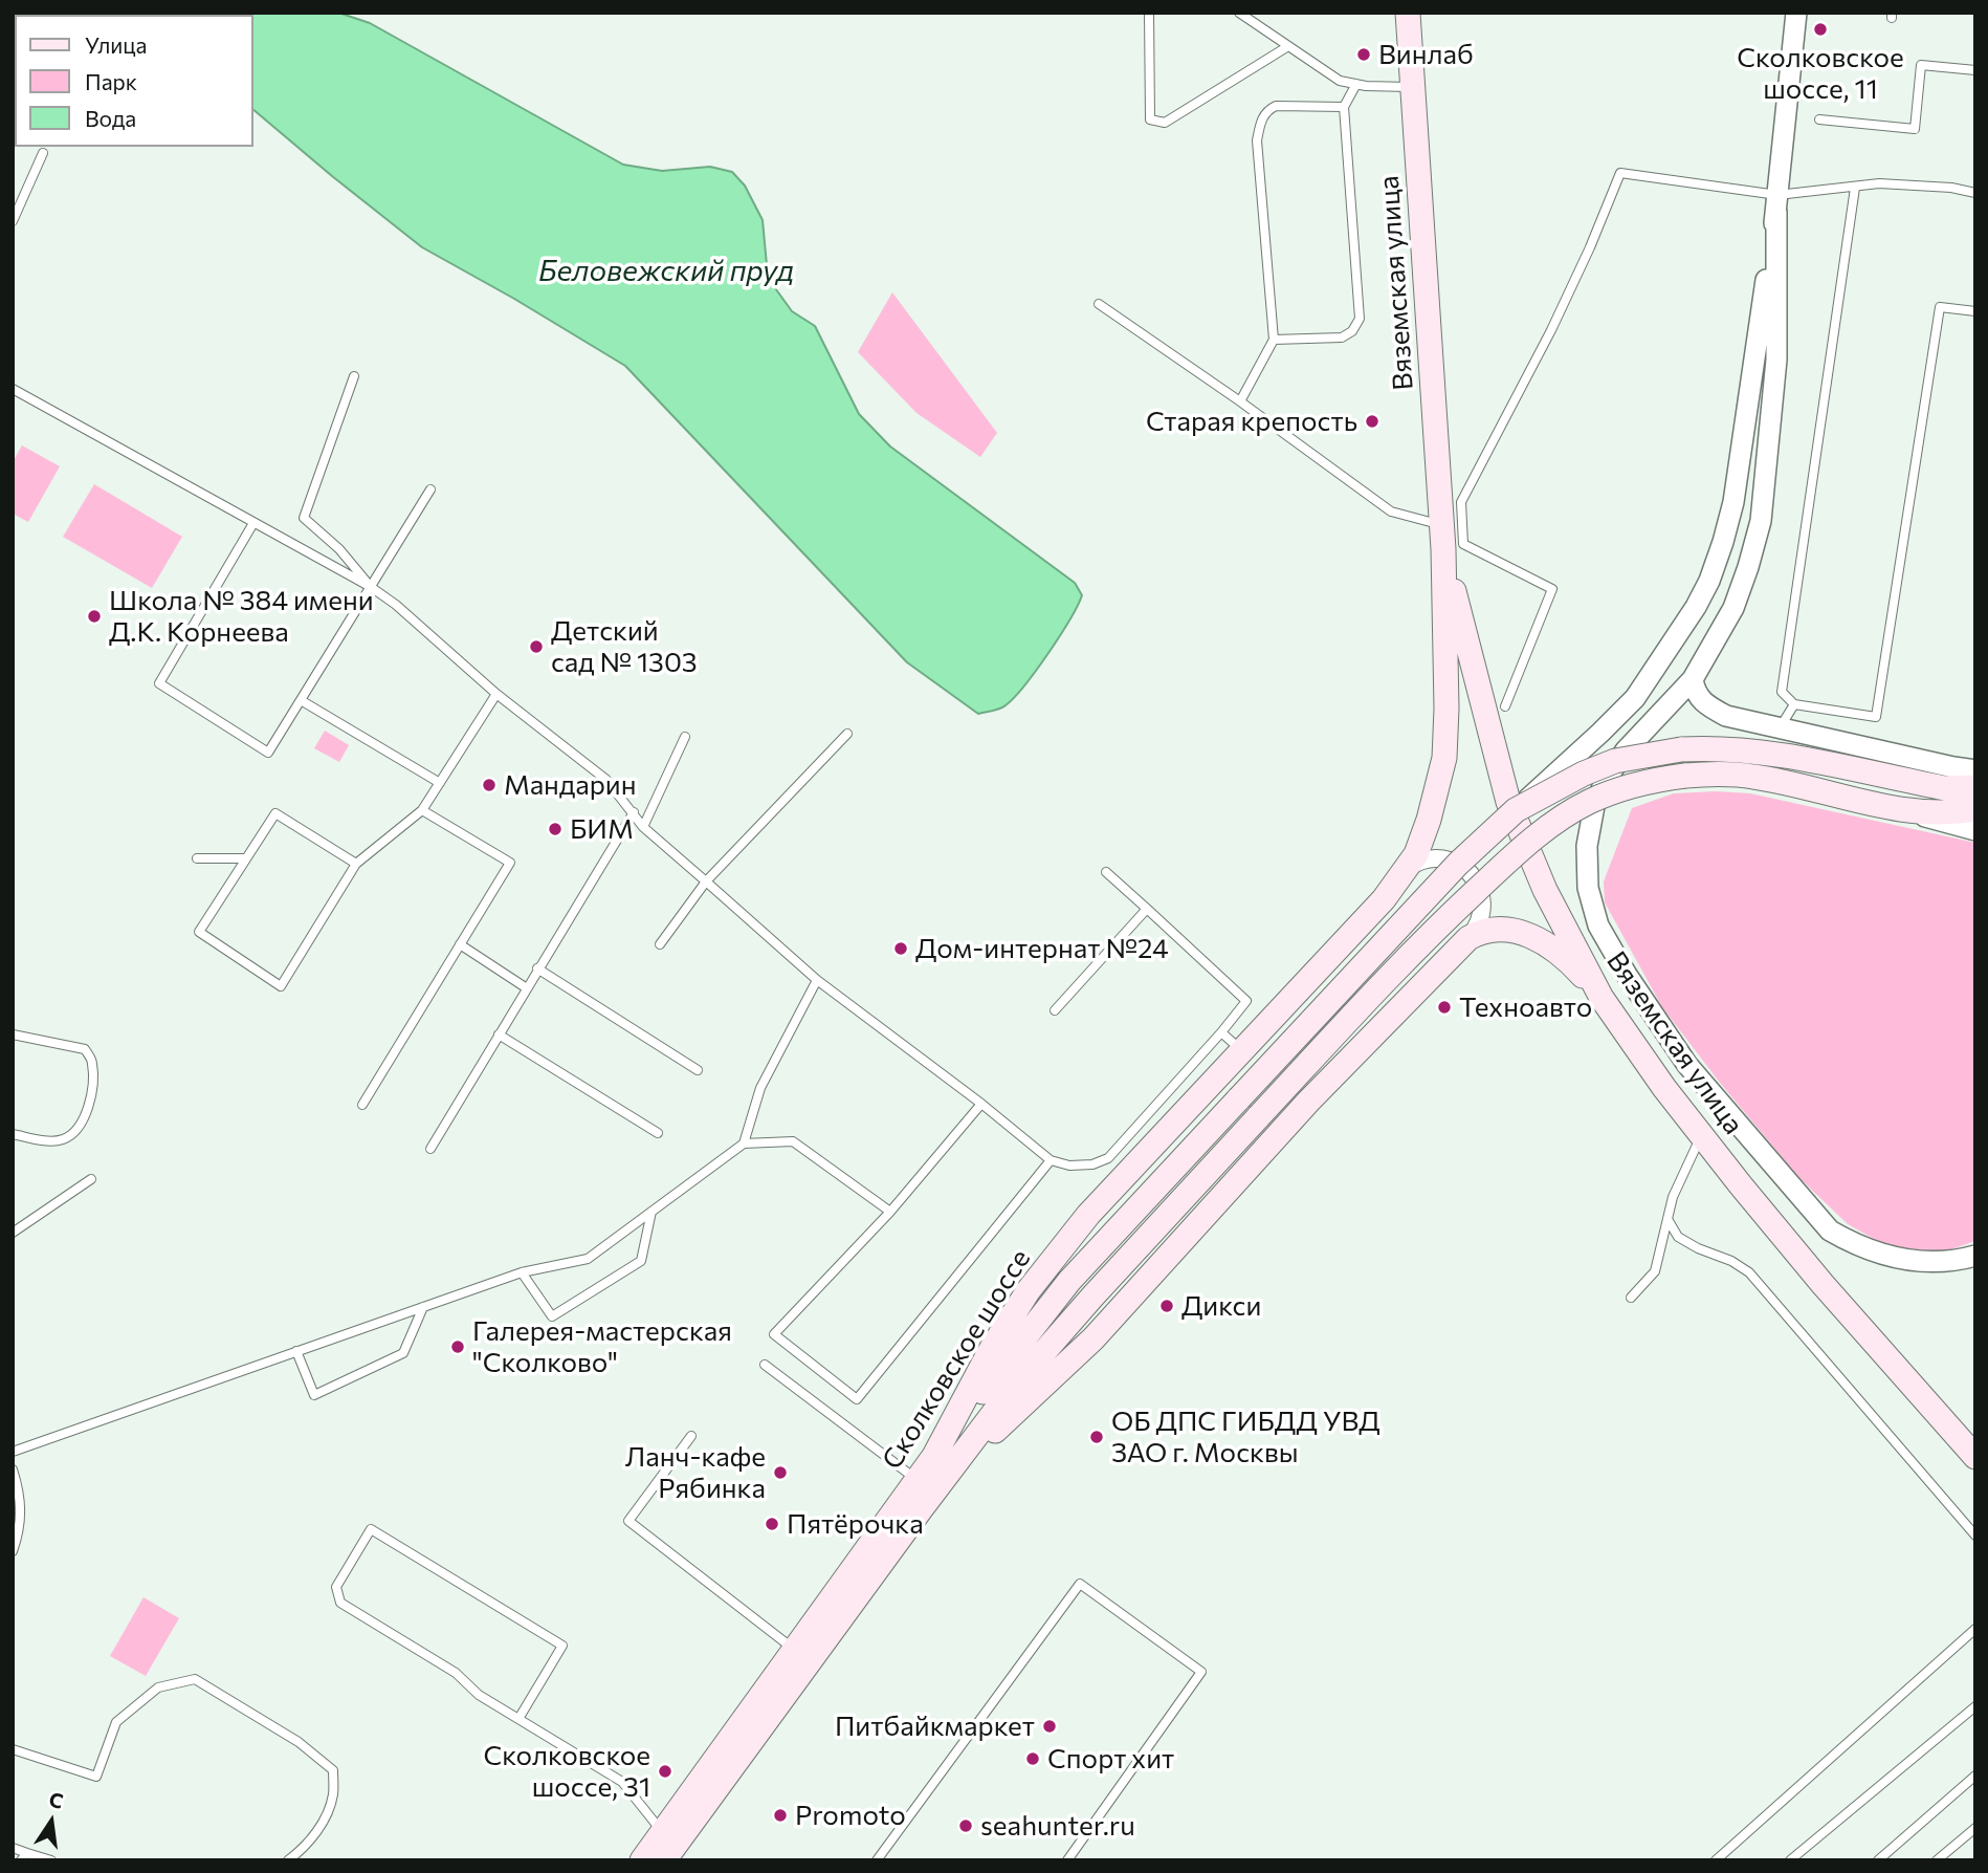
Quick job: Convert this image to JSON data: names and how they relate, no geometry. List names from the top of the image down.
{
  "streets": {
    "main road": ["Вяземская улица", "Сколковское шоссе"]
  },
  "crossings": [
    ["Вяземская улица", "Сколковское шоссе"]
  ],
  "water": ["Беловежский пруд"],
  "places": [
    "Сколковское шоссе, 11",
    "Винлаб",
    "Старая крепость",
    "Школа № 384 имени Д.К. Корнеева",
    "Детский сад № 1303",
    "Мандарин",
    "БИМ",
    "Дом-интернат №24",
    "Техноавто",
    "Дикси",
    "Галерея-мастерская \"Сколково\"",
    "ОБ ДПС ГИБДД УВД ЗАО г. Москвы",
    "Ланч-кафе Рябинка",
    "Пятёрочка",
    "Питбайкмаркет",
    "Спорт хит",
    "Сколковское шоссе, 31",
    "Promoto",
    "seahunter.ru"
  ],
  "legend": ["Улица", "Парк", "Вода"],
  "north": "top"
}
